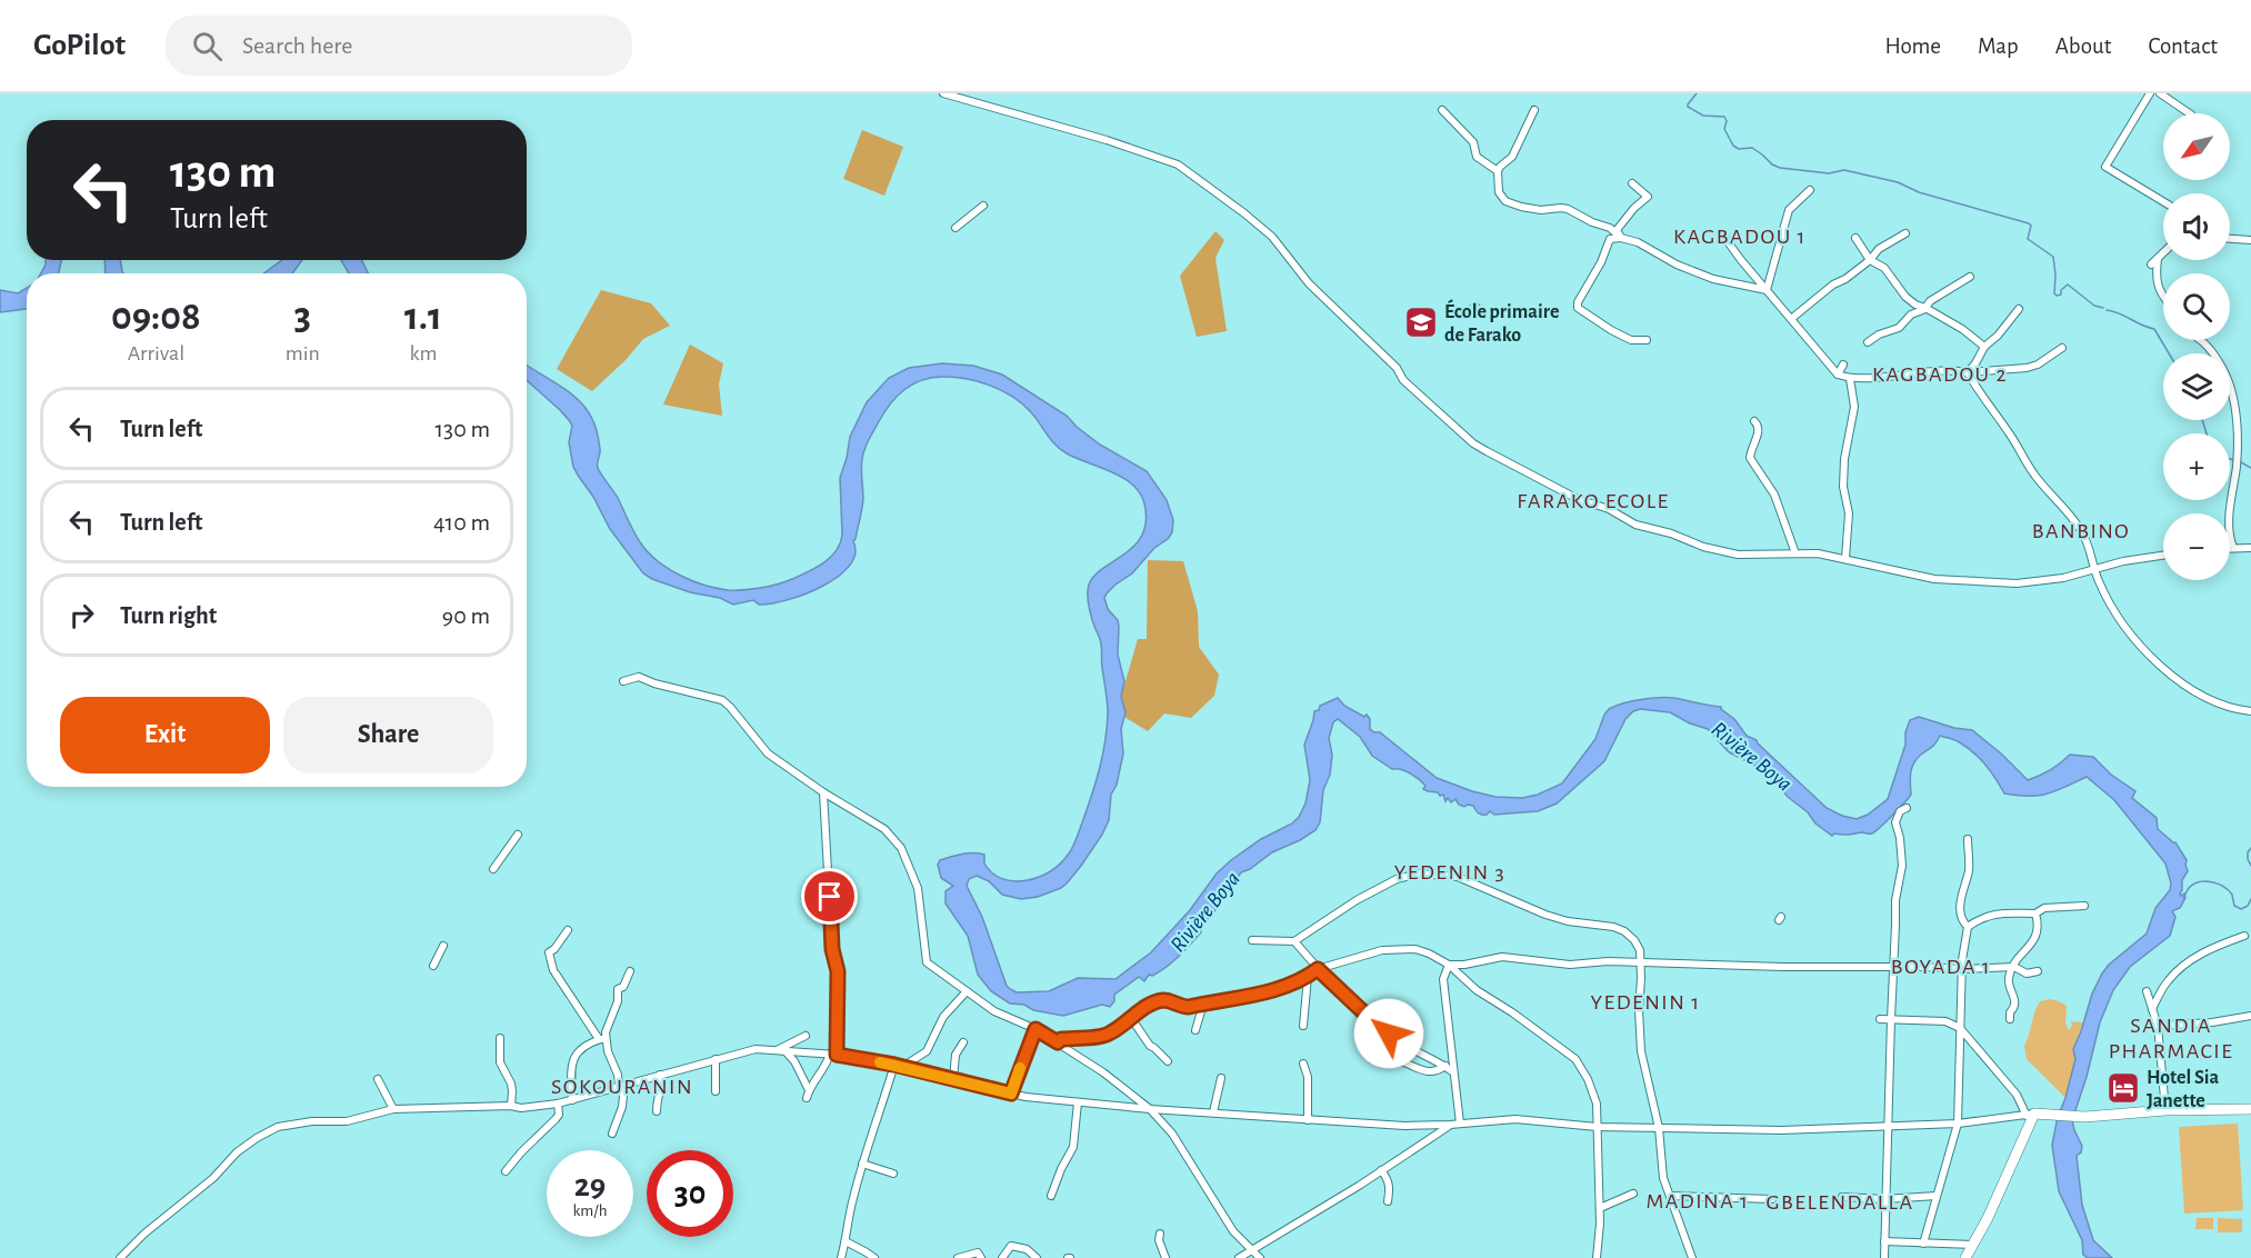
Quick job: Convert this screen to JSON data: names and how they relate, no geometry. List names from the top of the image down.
{
  "districts": [
    "KAGBADOU 1",
    "KAGBADOU 2",
    "FARAKO ECOLE",
    "BANBINO",
    "YEDENIN 3",
    "BOYADA 1",
    "YEDENIN 1",
    "SANDIA PHARMACIE",
    "SOKOURANIN",
    "MADINA 1",
    "GBELENDALLA"
  ],
  "water": ["Rivière Boya"],
  "places": {
    "school or university": ["École primaire de Farako"],
    "hotel": ["Hotel Sia Janette"]
  },
  "north": "bottom left",
  "page": {
    "header": "GoPilot",
    "search": "Search here",
    "nav": [
      "Home",
      "Map",
      "About",
      "Contact"
    ],
    "map_buttons": ["+", "−"],
    "turn": ["130 m", "Turn left"],
    "eta": [
      "09:08",
      "Arrival",
      "3",
      "min",
      "1.1",
      "km"
    ],
    "list": [
      {
        "name": "Turn left",
        "value": "130 m"
      },
      {
        "name": "Turn left",
        "value": "410 m"
      },
      {
        "name": "Turn right",
        "value": "90 m"
      }
    ],
    "buttons": ["Exit", "Share"],
    "speed": "29 km/h",
    "limit": "30"
  }
}
